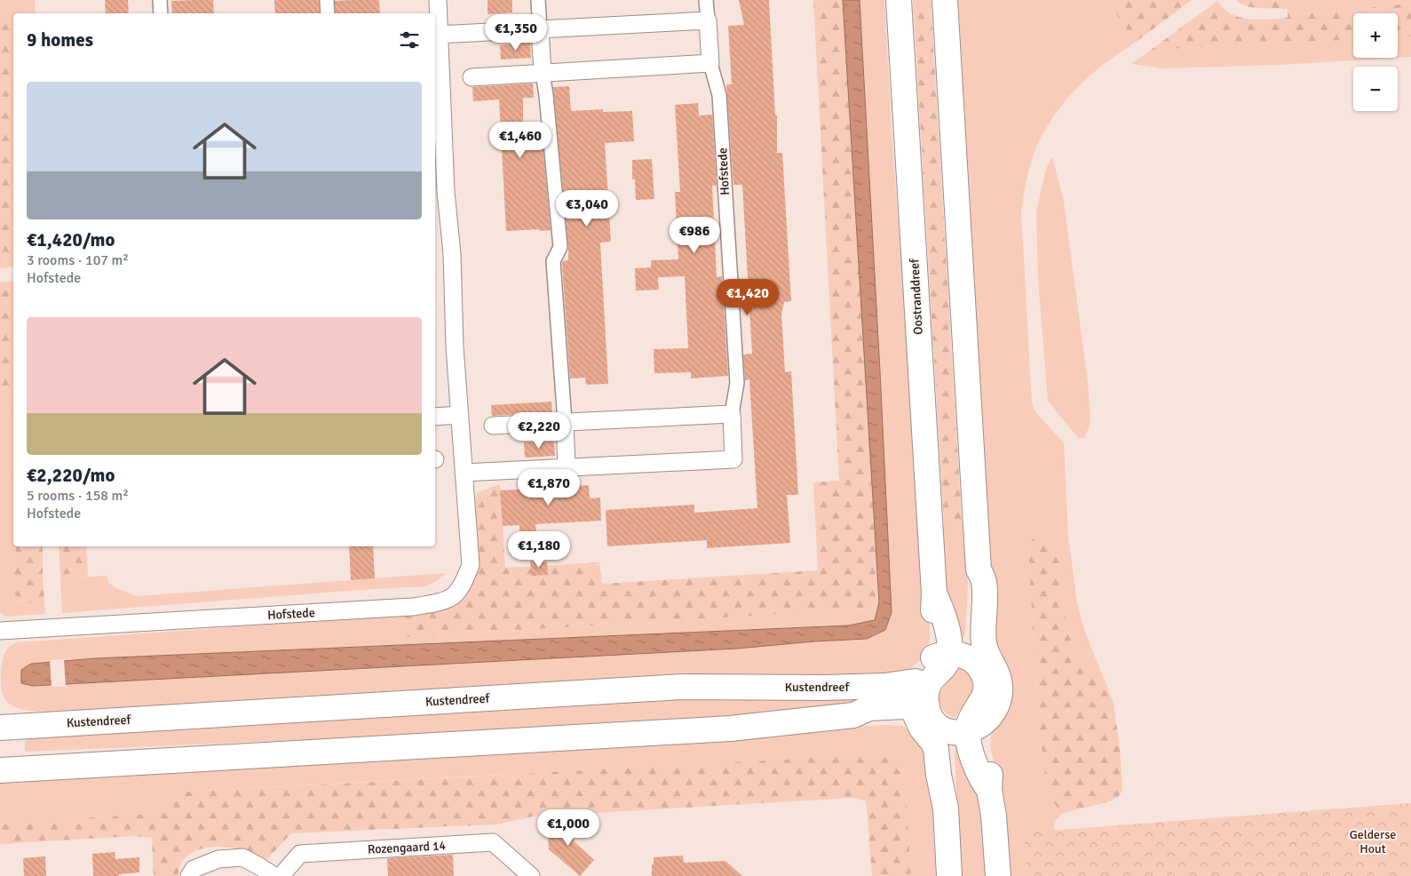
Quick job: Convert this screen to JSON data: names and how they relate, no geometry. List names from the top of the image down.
{
  "streets": {
    "main road": ["Oostranddreef", "Kustendreef"],
    "street": ["Hofstede", "Rozengaard 14"]
  },
  "parks": ["Gelderse Hout"],
  "page": {
    "map_buttons": ["+", "−"],
    "heading": "9 homes",
    "price": [
      "€1,350",
      "€1,460",
      "€3,040",
      "€986",
      "€1,420",
      "€2,220",
      "€1,870",
      "€1,180",
      "€1,000"
    ],
    "list": [
      {
        "name": "€1,420/mo",
        "note": "3 rooms · 107 m² · Hofstede"
      },
      {
        "name": "€2,220/mo",
        "note": "5 rooms · 158 m² · Hofstede"
      }
    ]
  }
}
